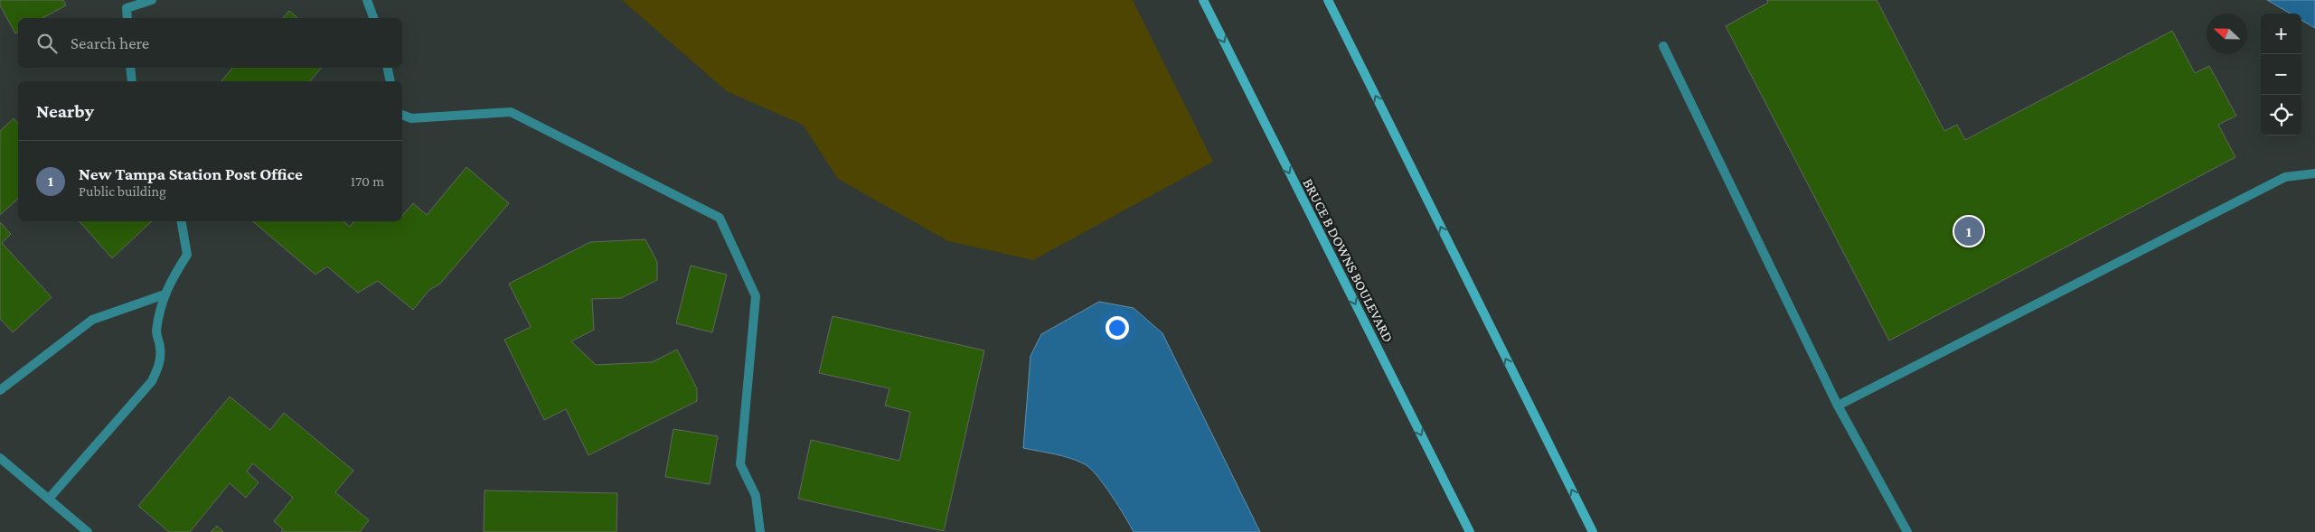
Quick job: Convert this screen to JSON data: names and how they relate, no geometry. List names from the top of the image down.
{
  "streets": {
    "main road": ["BRUCE B DOWNS BOULEVARD"]
  },
  "one_way": ["BRUCE B DOWNS BOULEVARD"],
  "north": "left",
  "page": {
    "map_buttons": ["+", "−"],
    "search": "Search here",
    "heading": "Nearby",
    "list": [
      {
        "mark": "1",
        "name": "New Tampa Station Post Office",
        "note": "Public building",
        "value": "170 m"
      }
    ],
    "pins": "1"
  }
}
